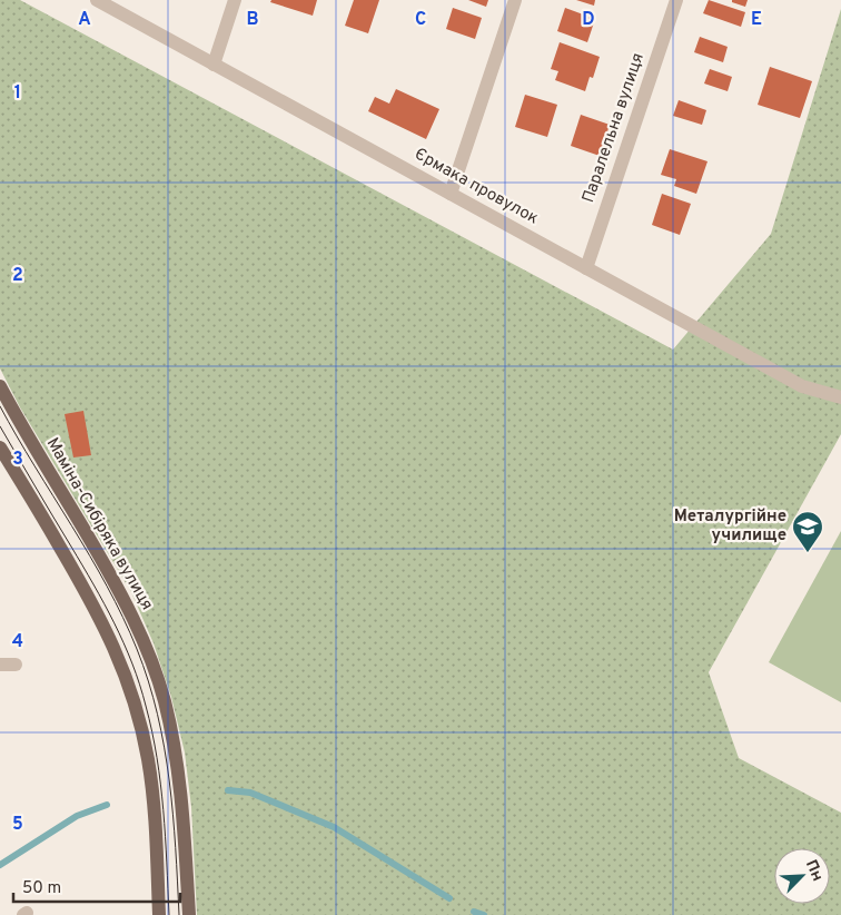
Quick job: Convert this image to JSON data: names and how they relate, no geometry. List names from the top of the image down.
{
  "streets": {
    "main road": ["Маміна-Сибіряка вулиця"],
    "street": ["Паралельна вулиця", "Єрмака провулок"]
  },
  "crossings": [
    ["Паралельна вулиця", "Єрмака провулок"]
  ],
  "places": {
    "school or university": ["Металургійне училище"]
  },
  "scale_bar": "50 m",
  "north": "top right",
  "grid": {
    "columns": [
      "A",
      "B",
      "C",
      "D",
      "E"
    ],
    "rows": [
      "1",
      "2",
      "3",
      "4",
      "5"
    ]
  }
}
